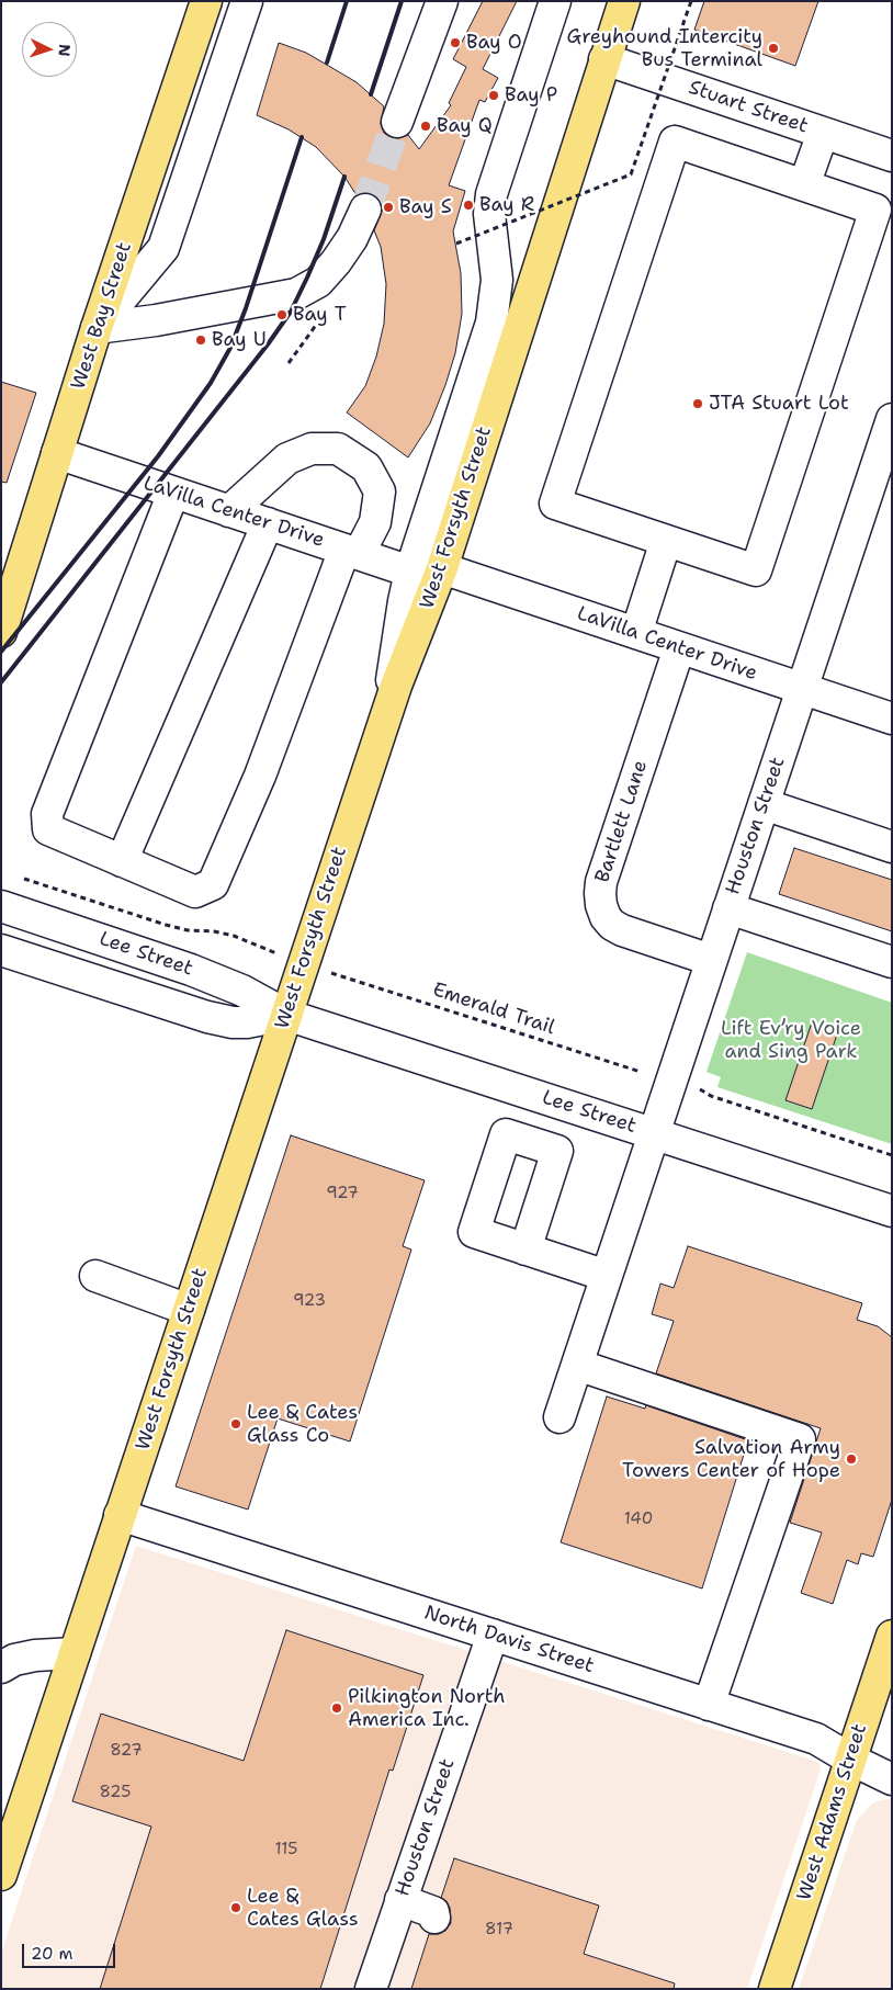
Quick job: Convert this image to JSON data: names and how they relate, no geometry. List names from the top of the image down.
{
  "streets": {
    "main road": ["West Bay Street", "West Forsyth Street", "West Adams Street"],
    "street": [
      "Stuart Street",
      "LaVilla Center Drive",
      "Bartlett Lane",
      "Houston Street",
      "Lee Street",
      "North Davis Street"
    ],
    "path": ["Emerald Trail"]
  },
  "crossings": [
    ["Stuart Street", "West Forsyth Street"],
    ["West Bay Street", "LaVilla Center Drive"],
    ["LaVilla Center Drive", "West Forsyth Street"],
    ["LaVilla Center Drive", "Bartlett Lane"],
    ["LaVilla Center Drive", "Houston Street"],
    ["West Forsyth Street", "Lee Street"],
    ["West Forsyth Street", "North Davis Street"],
    ["Bartlett Lane", "Houston Street"],
    ["Houston Street", "Lee Street"],
    ["Houston Street", "North Davis Street"],
    ["North Davis Street", "West Adams Street"]
  ],
  "parks": ["Lift Ev’ry Voice and Sing Park"],
  "places": [
    "Bay O",
    "Greyhound Intercity Bus Terminal",
    "Bay P",
    "Bay Q",
    "Bay R",
    "Bay S",
    "Bay T",
    "Bay U",
    "JTA Stuart Lot",
    "Lee & Cates Glass Co",
    "Salvation Army Towers Center of Hope",
    "Pilkington North America Inc.",
    "Lee & Cates Glass"
  ],
  "house_numbers": [
    "927",
    "923",
    "140",
    "827",
    "825",
    "115",
    "817"
  ],
  "scale_bar": "20 m",
  "north": "right"
}
